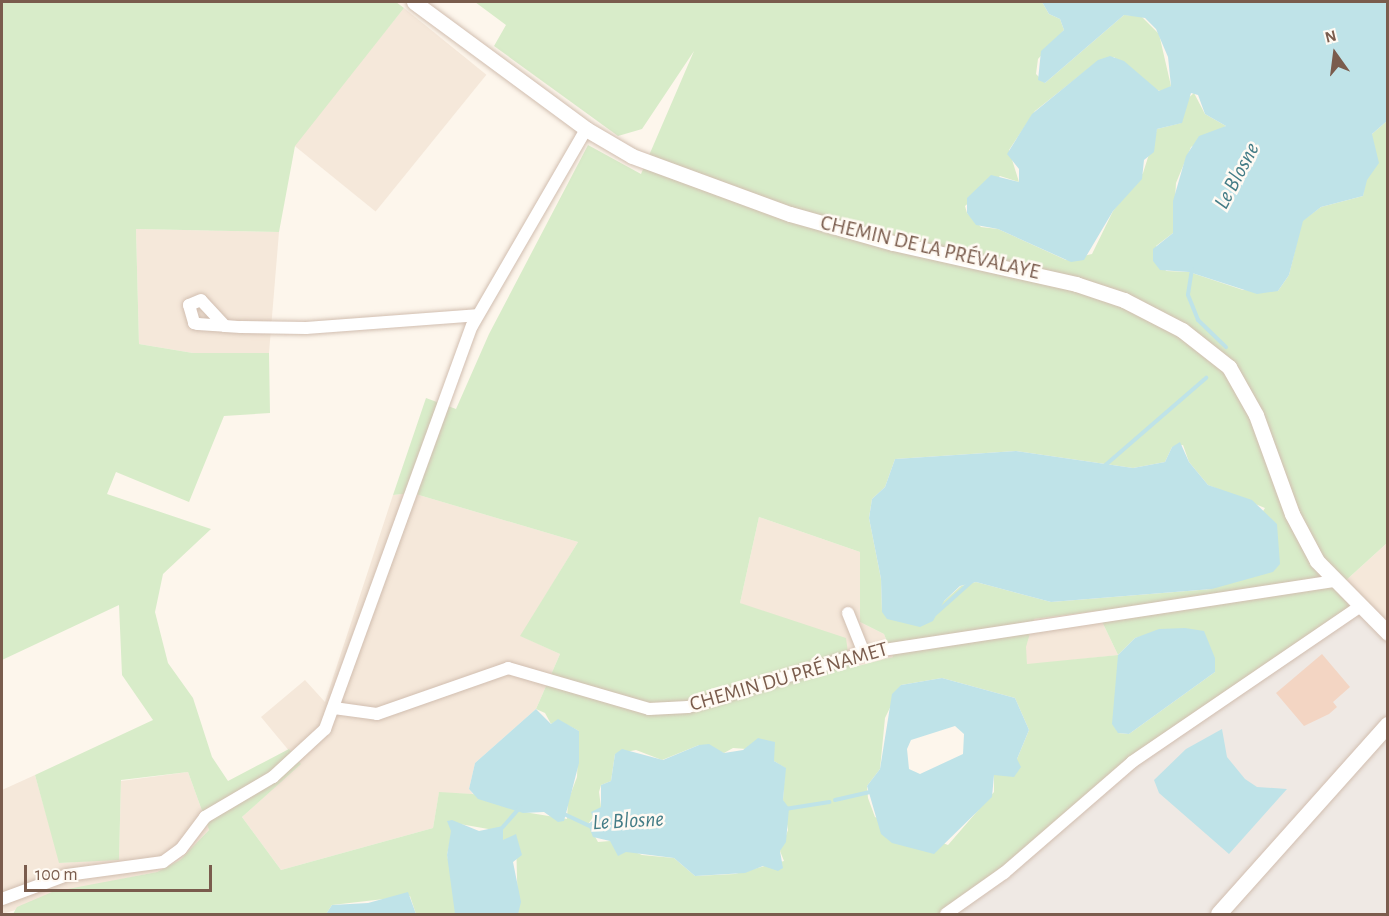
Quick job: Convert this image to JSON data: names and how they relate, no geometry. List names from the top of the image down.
{
  "streets": {
    "street": ["CHEMIN DE LA PRÉVALAYE", "CHEMIN DU PRÉ NAMET"]
  },
  "crossings": [
    ["CHEMIN DE LA PRÉVALAYE", "CHEMIN DU PRÉ NAMET"]
  ],
  "water": ["Le Blosne"],
  "scale_bar": "100 m",
  "north": "top"
}
